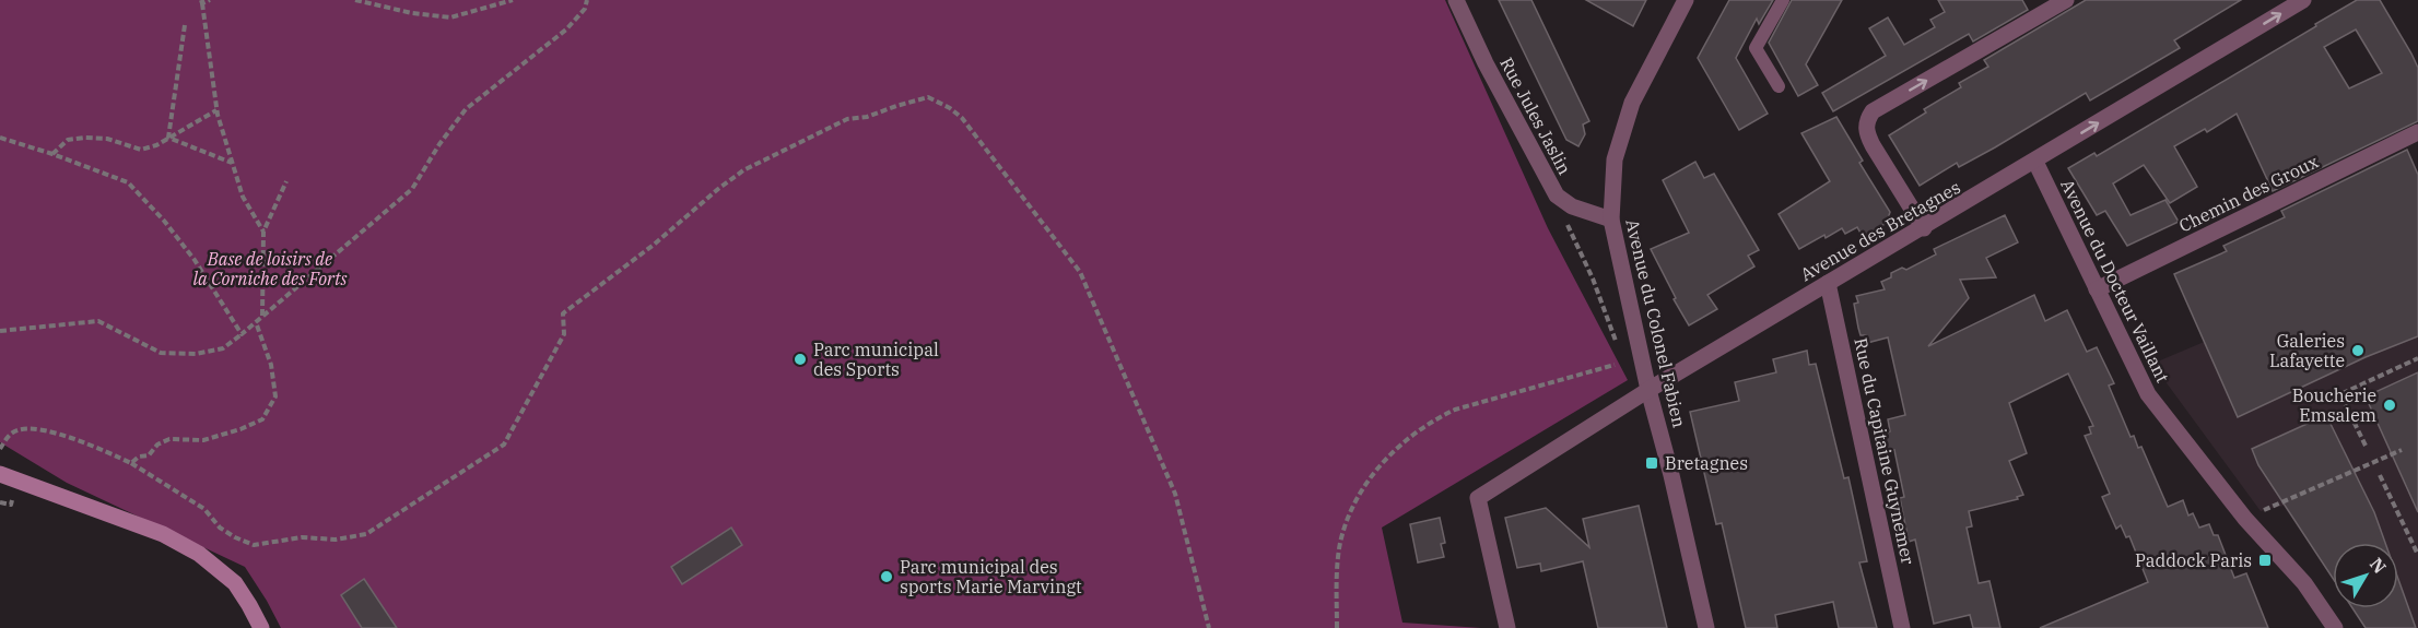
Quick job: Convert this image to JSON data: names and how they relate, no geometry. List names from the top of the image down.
{
  "streets": {
    "street": [
      "Rue Jules Jaslin",
      "Chemin des Groux",
      "Avenue des Bretagnes",
      "Avenue du Docteur Vaillant",
      "Avenue du Colonel Fabien",
      "Rue du Capitaine Guynemer"
    ]
  },
  "crossings": [
    ["Rue Jules Jaslin", "Avenue du Colonel Fabien"],
    ["Chemin des Groux", "Avenue du Docteur Vaillant"],
    ["Avenue des Bretagnes", "Avenue du Docteur Vaillant"],
    ["Avenue des Bretagnes", "Avenue du Colonel Fabien"],
    ["Avenue des Bretagnes", "Rue du Capitaine Guynemer"]
  ],
  "parks": ["Base de loisirs de la Corniche des Forts"],
  "places": {
    "other": [
      "Galeries Lafayette",
      "Parc municipal des Sports",
      "Boucherie Emsalem",
      "Parc municipal des sports Marie Marvingt"
    ],
    "transit": ["Bretagnes", "Paddock Paris"]
  },
  "north": "top right"
}
